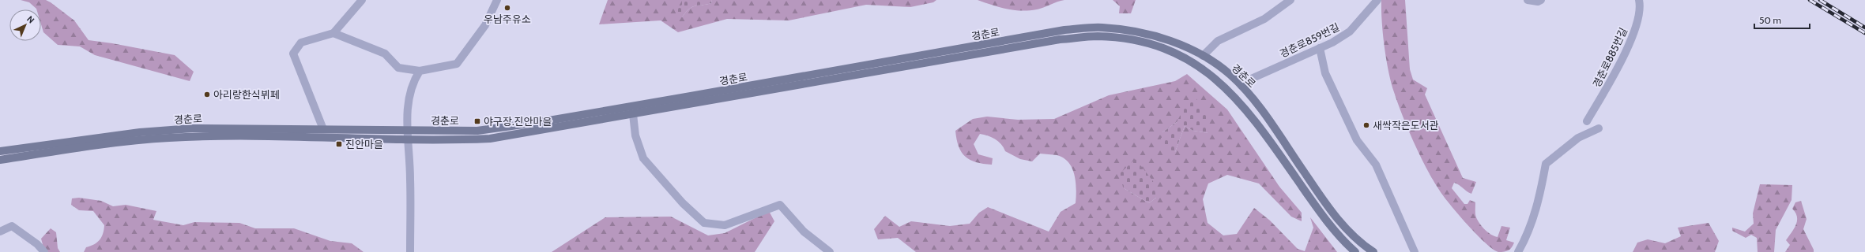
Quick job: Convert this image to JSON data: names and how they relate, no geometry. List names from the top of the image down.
{
  "streets": {
    "street": ["경춘로", "경춘로859번길", "경춘로885번길"]
  },
  "crossings": [
    ["경춘로", "경춘로859번길"]
  ],
  "places": {
    "other": ["우남주유소", "아리랑한식뷔페", "새싹작은도서관"],
    "transit": ["야구장.진안마을", "진안마을"]
  },
  "scale_bar": "50 m",
  "north": "top right"
}
